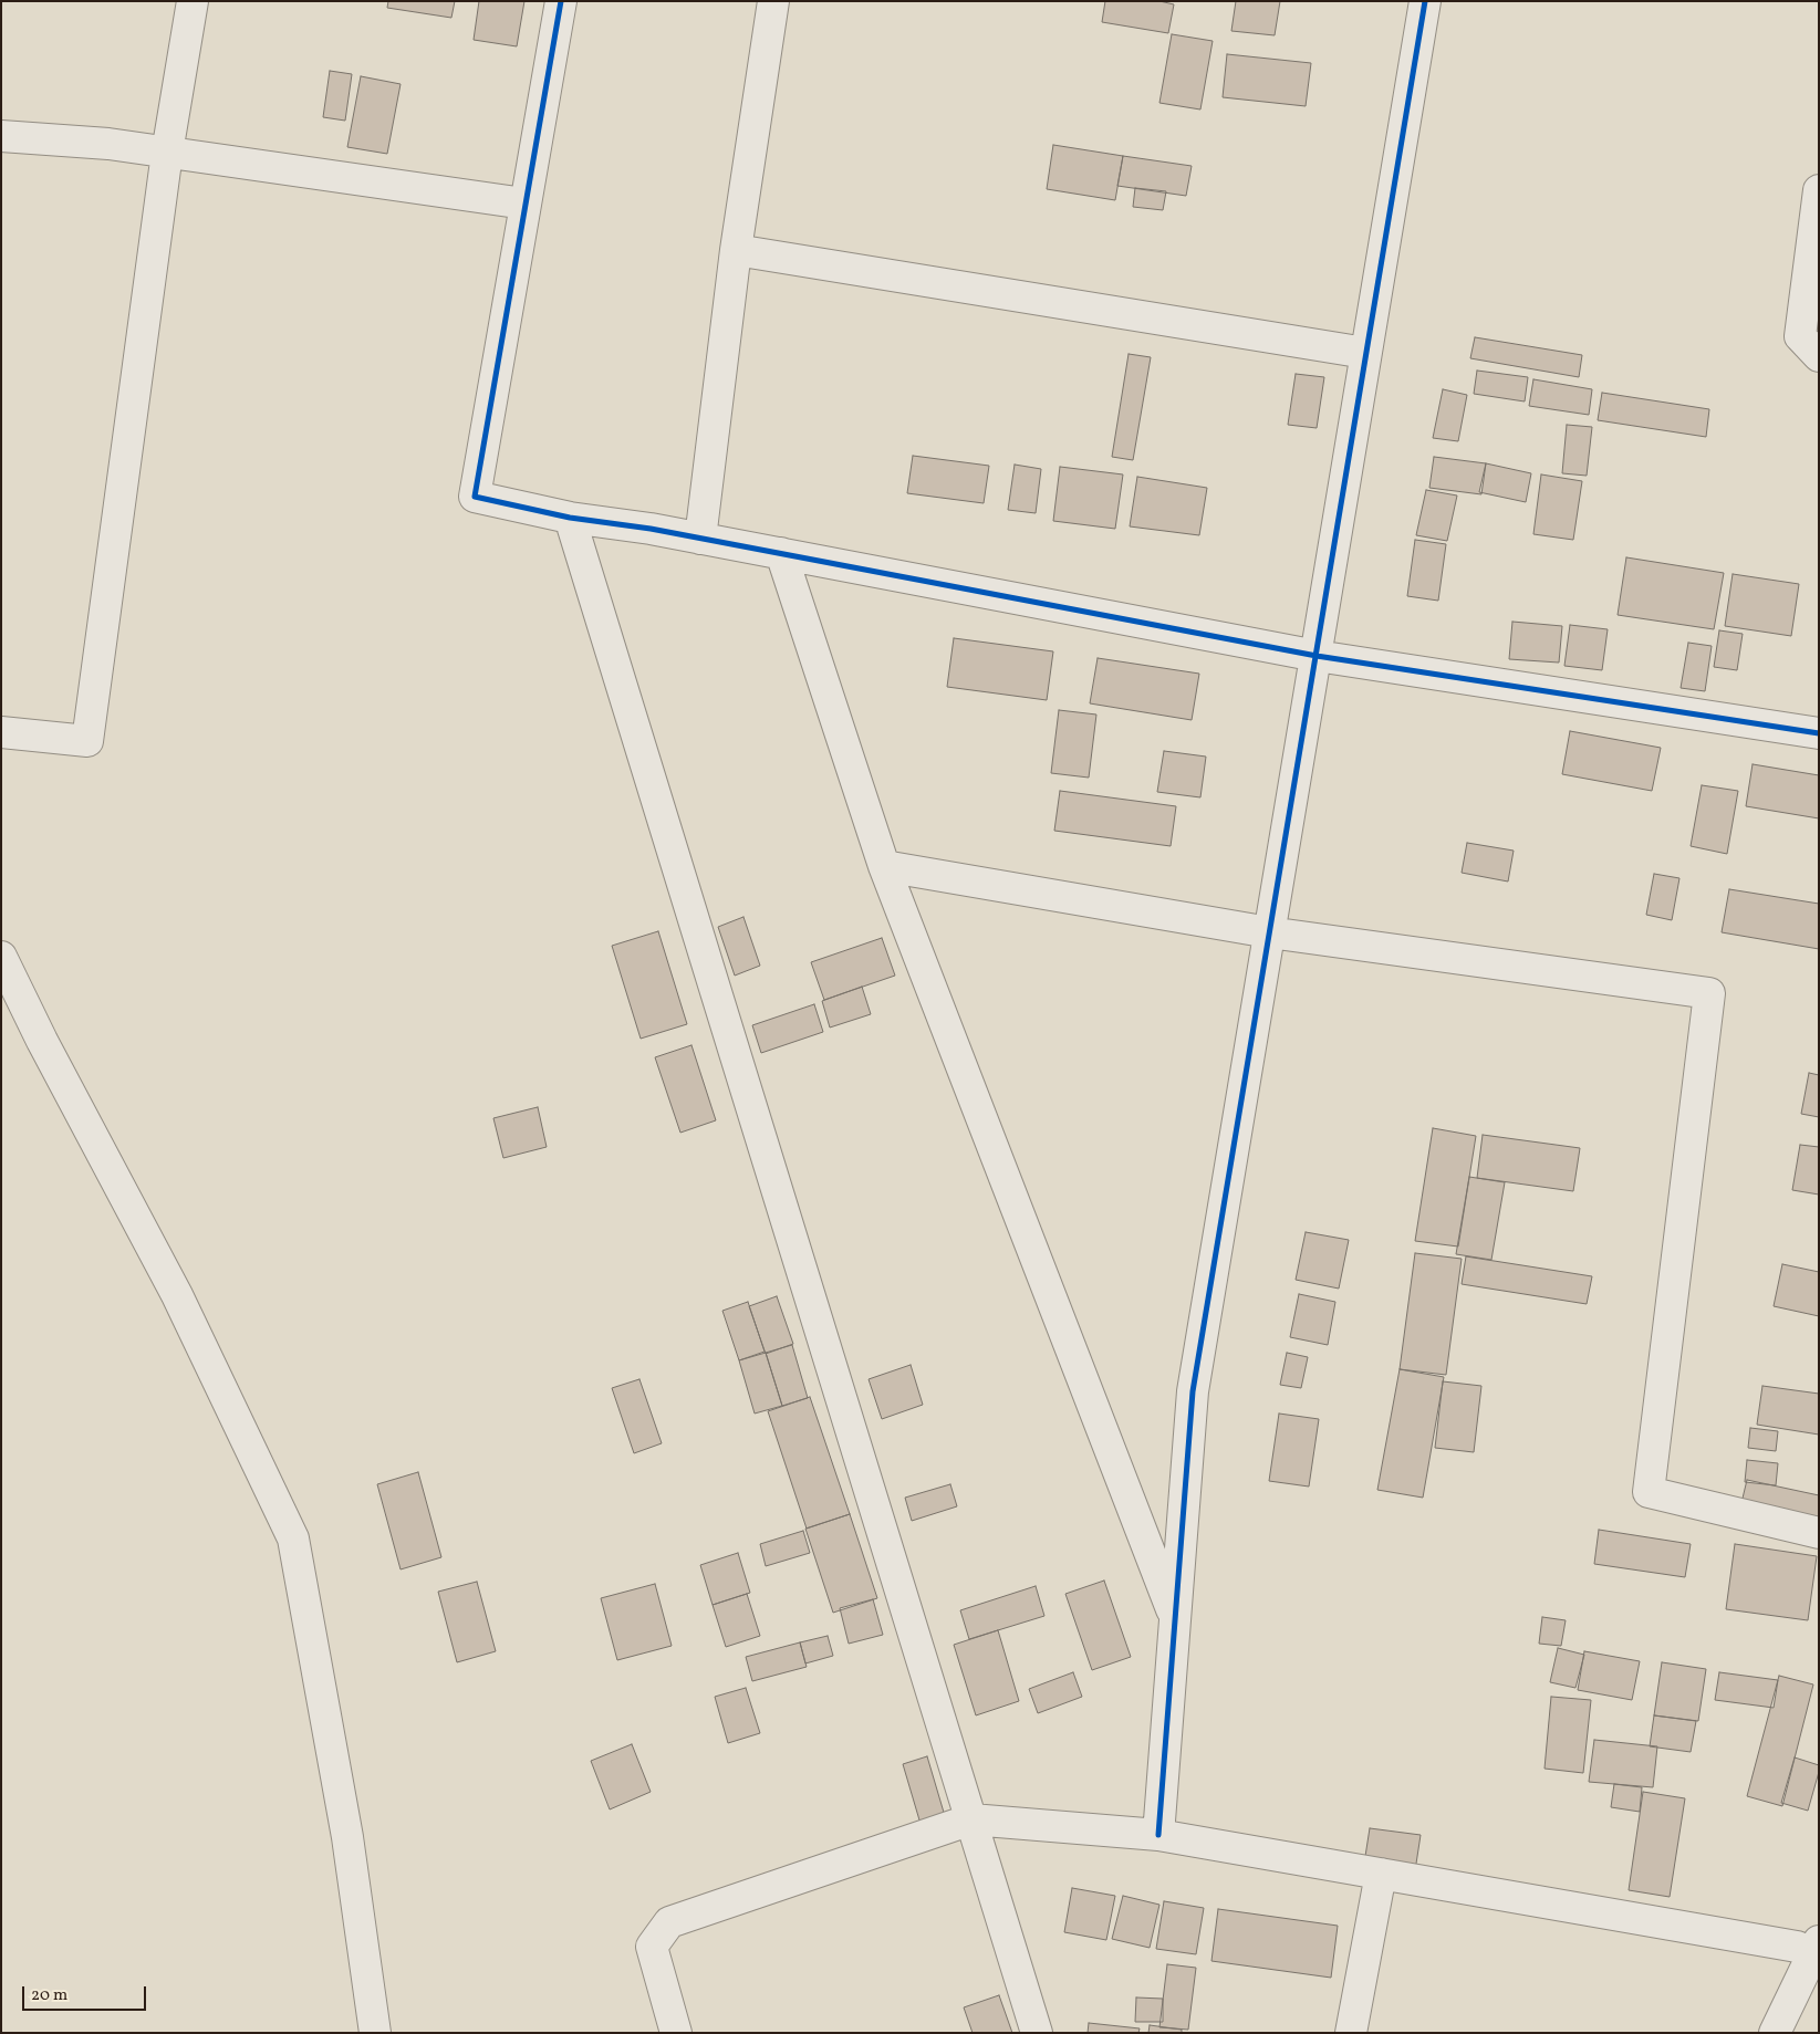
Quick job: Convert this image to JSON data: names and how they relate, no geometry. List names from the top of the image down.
{
  "scale_bar": "20 m"
}
